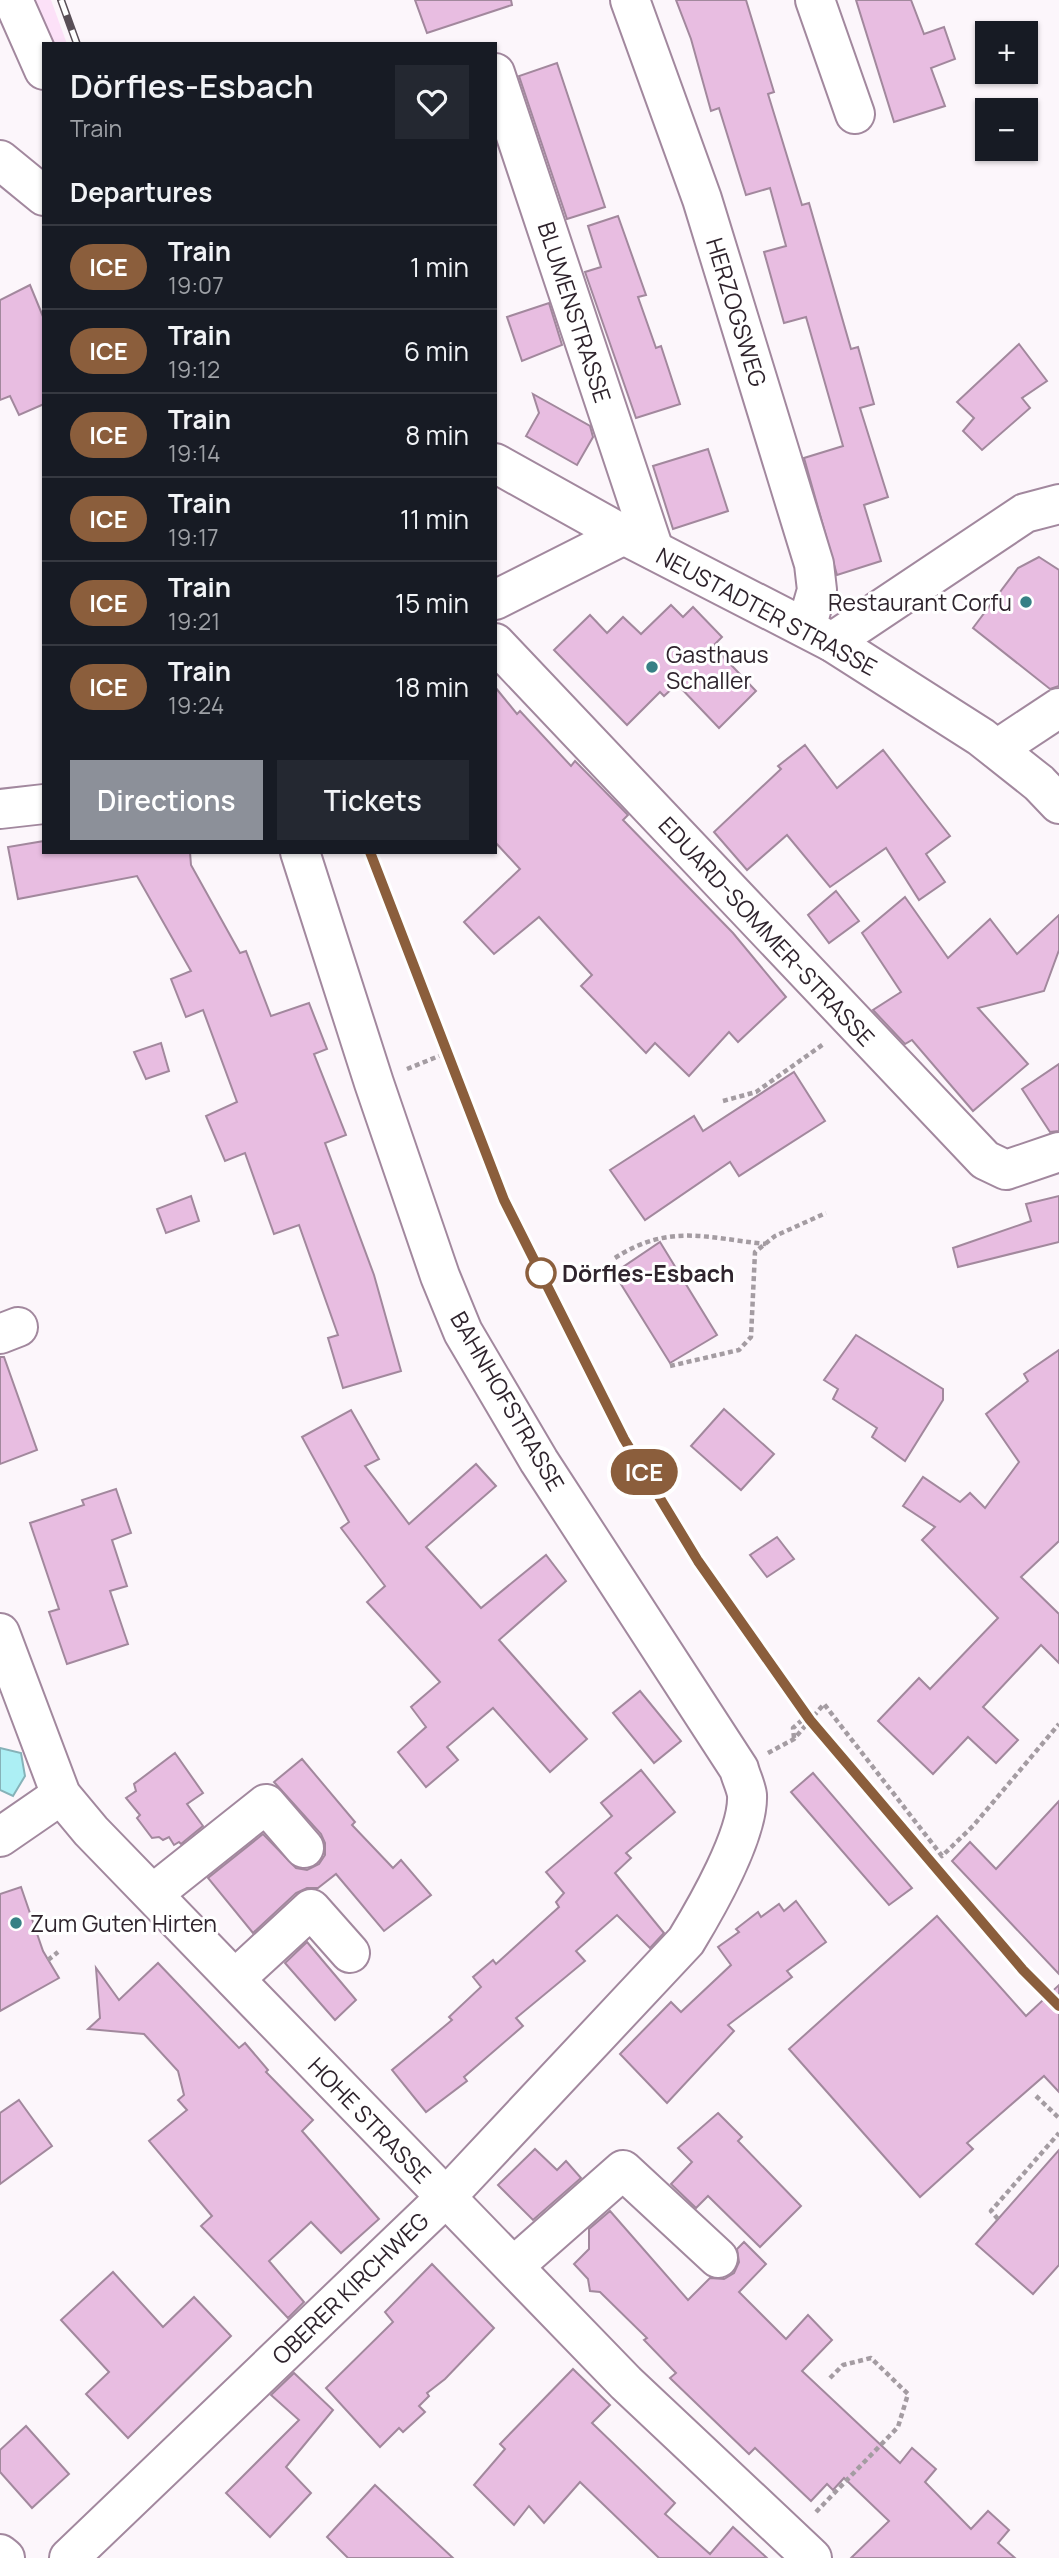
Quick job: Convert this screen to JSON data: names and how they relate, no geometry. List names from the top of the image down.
{
  "streets": {
    "street": [
      "BLUMENSTRASSE",
      "HERZOGSWEG",
      "NEUSTADTER STRASSE",
      "EDUARD-SOMMER-STRASSE",
      "BAHNHOFSTRASSE",
      "HOHE STRASSE",
      "OBERER KIRCHWEG"
    ]
  },
  "crossings": [
    ["BLUMENSTRASSE", "NEUSTADTER STRASSE"],
    ["HERZOGSWEG", "NEUSTADTER STRASSE"],
    ["BAHNHOFSTRASSE", "OBERER KIRCHWEG"],
    ["HOHE STRASSE", "OBERER KIRCHWEG"]
  ],
  "places": [
    "Restaurant Corfu",
    "Gasthaus Schaller",
    "Dörfles-Esbach",
    "Zum Guten Hirten"
  ],
  "page": {
    "on_map": "ICE",
    "map_buttons": ["+", "−"],
    "heading": [
      ["Dörfles-Esbach", "Train"],
      "Departures"
    ],
    "list": [
      {
        "mark": "ICE",
        "name": "Train",
        "note": "19:07",
        "value": "1 min"
      },
      {
        "mark": "ICE",
        "name": "Train",
        "note": "19:12",
        "value": "6 min"
      },
      {
        "mark": "ICE",
        "name": "Train",
        "note": "19:14",
        "value": "8 min"
      },
      {
        "mark": "ICE",
        "name": "Train",
        "note": "19:17",
        "value": "11 min"
      },
      {
        "mark": "ICE",
        "name": "Train",
        "note": "19:21",
        "value": "15 min"
      },
      {
        "mark": "ICE",
        "name": "Train",
        "note": "19:24",
        "value": "18 min"
      }
    ],
    "buttons": ["Directions", "Tickets"]
  }
}
